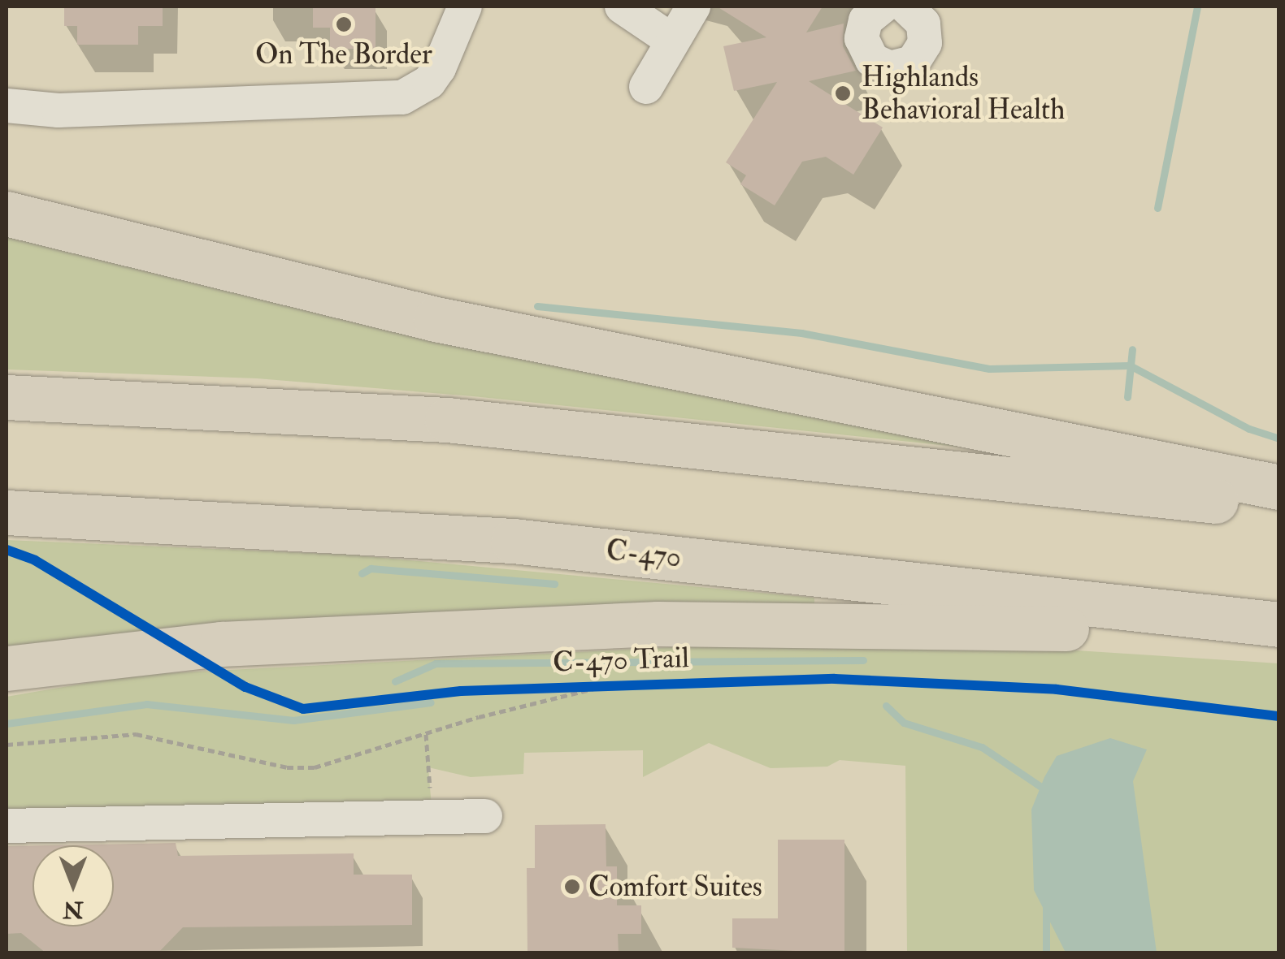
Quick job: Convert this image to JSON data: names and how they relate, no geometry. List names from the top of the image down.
{
  "streets": {
    "highway": ["C-470"],
    "cycle path": ["C-470 Trail"]
  },
  "places": ["On The Border", "Highlands Behavioral Health", "Comfort Suites"],
  "north": "bottom"
}
